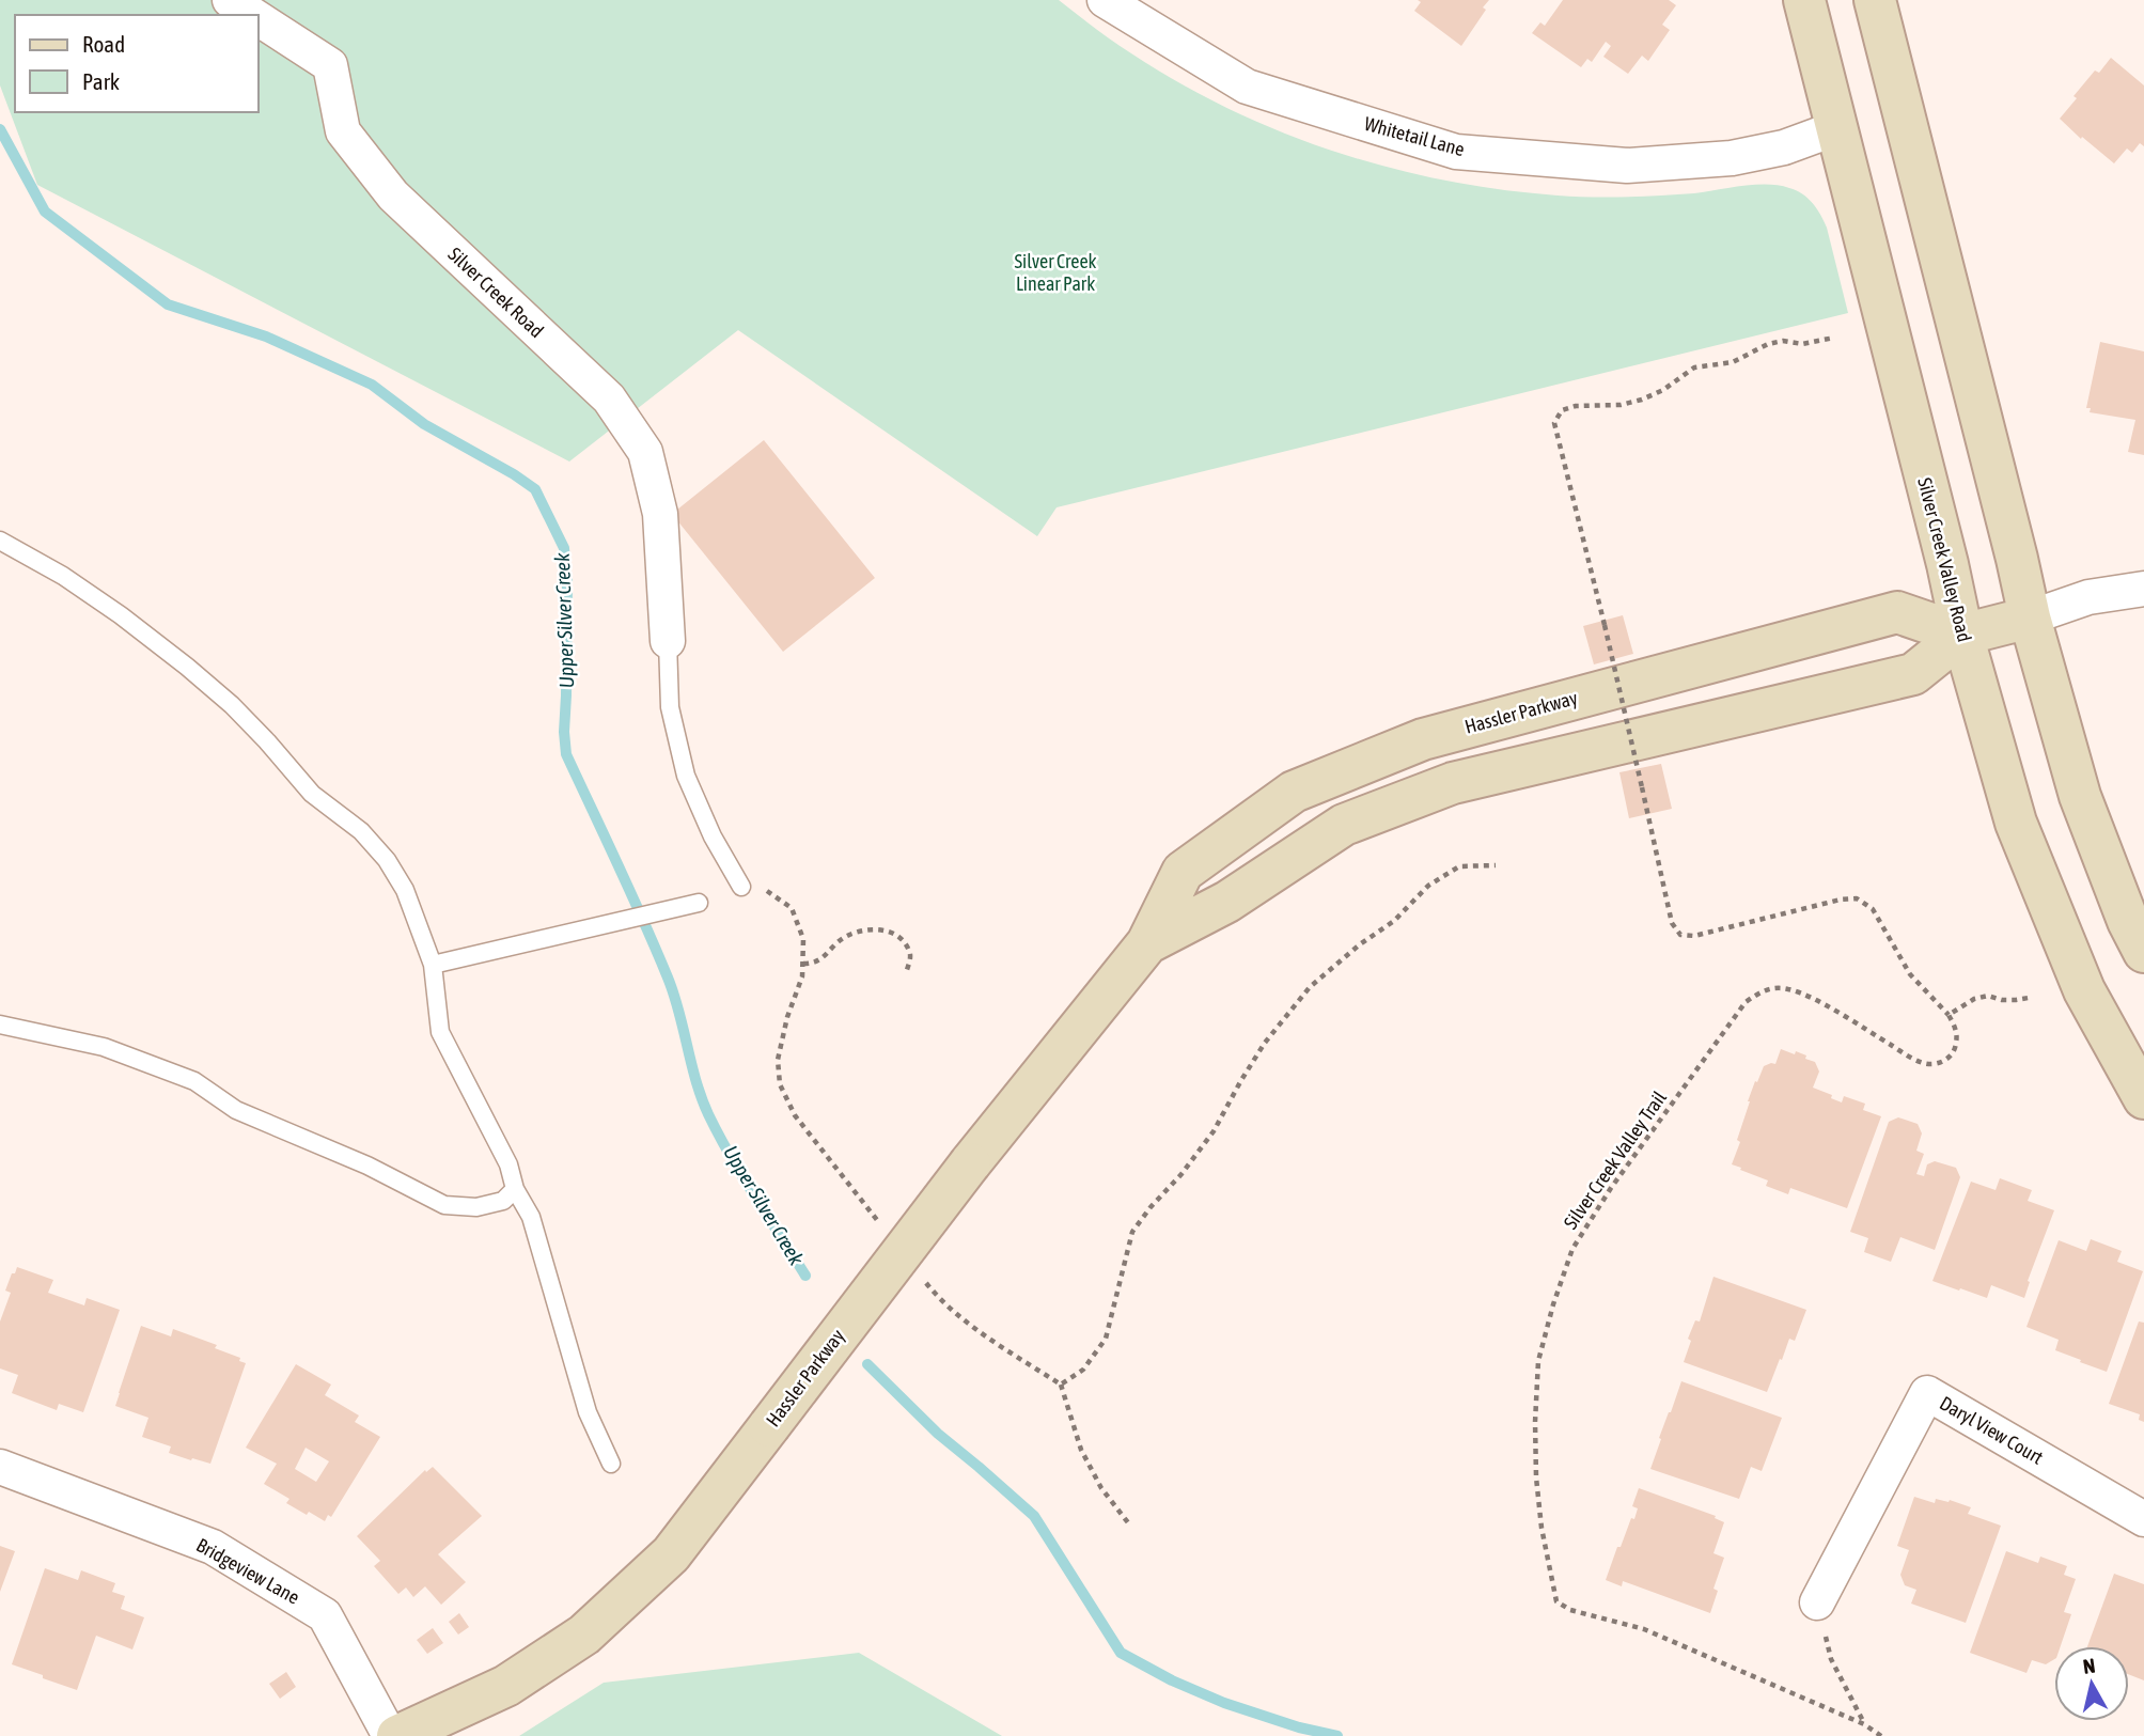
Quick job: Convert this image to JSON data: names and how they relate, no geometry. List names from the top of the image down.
{
  "streets": {
    "street": [
      "Whitetail Lane",
      "Silver Creek Road",
      "Silver Creek Valley Road",
      "Hassler Parkway",
      "Daryl View Court",
      "Bridgeview Lane"
    ],
    "path": ["Silver Creek Valley Trail"]
  },
  "crossings": [
    ["Whitetail Lane", "Silver Creek Valley Road"],
    ["Silver Creek Valley Road", "Hassler Parkway"],
    ["Silver Creek Valley Trail", "Daryl View Court"]
  ],
  "water": ["Upper Silver Creek"],
  "parks": ["Silver Creek Linear Park"],
  "legend": ["Road", "Park"],
  "north": "top"
}
